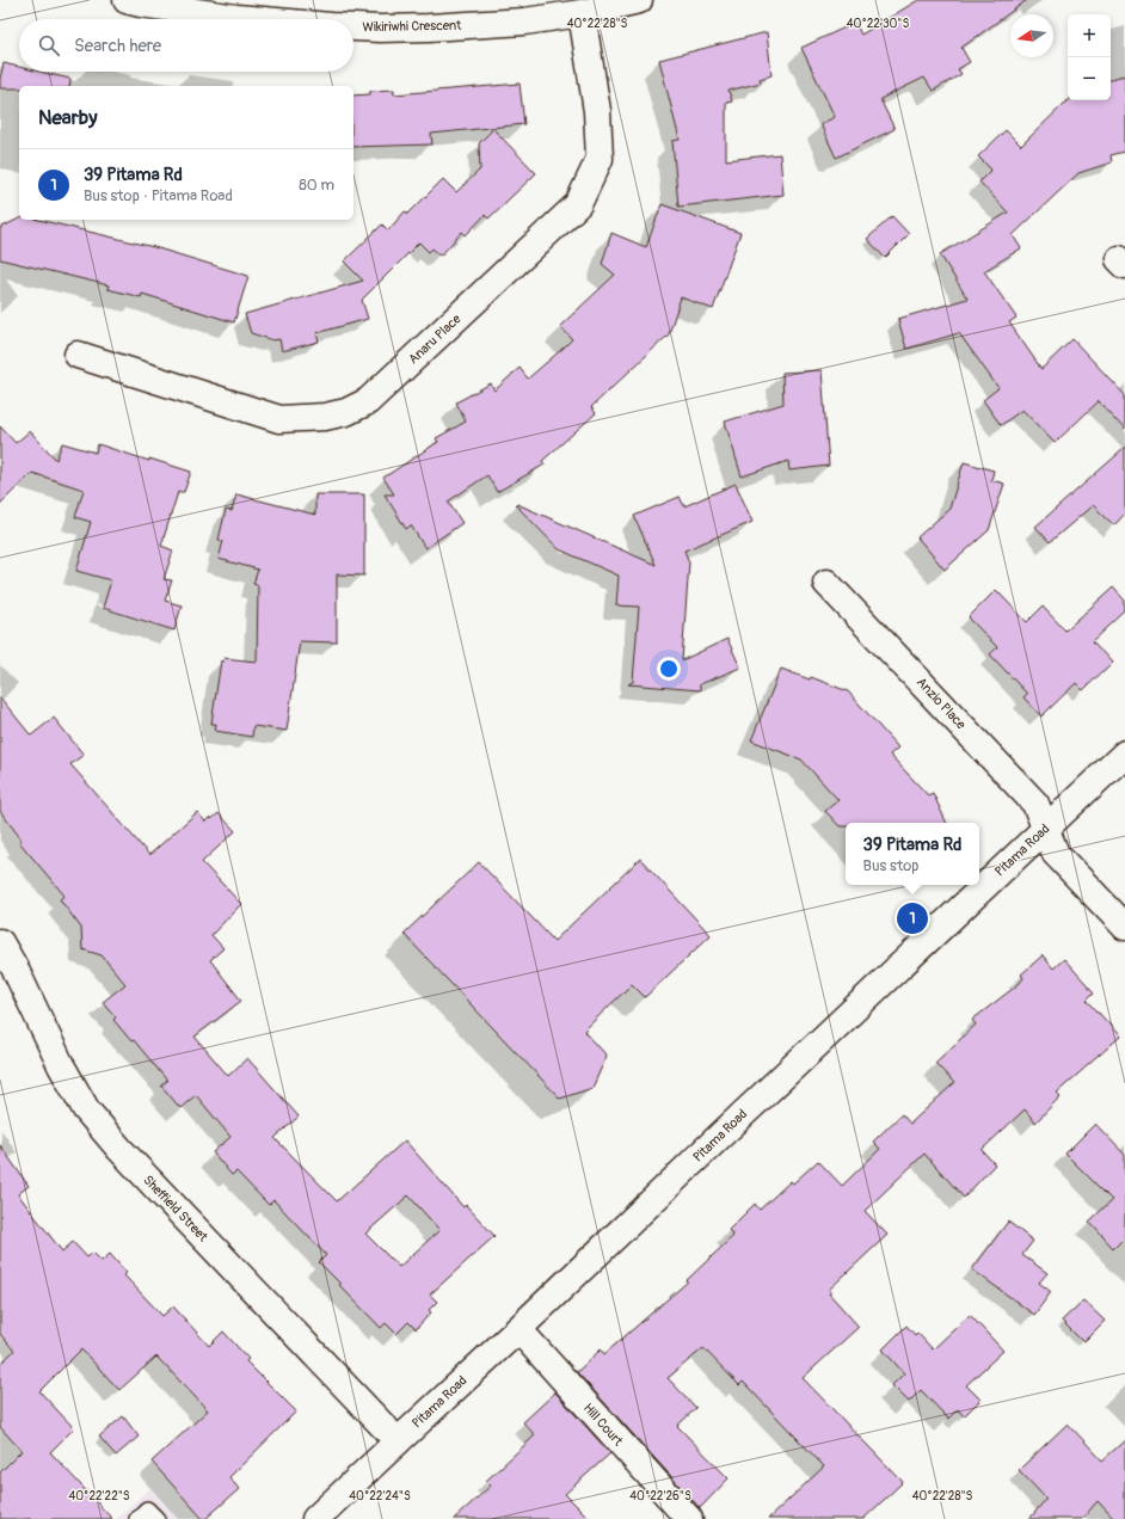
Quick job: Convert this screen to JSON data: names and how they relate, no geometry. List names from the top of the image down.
{
  "streets": {
    "street": [
      "Wikiriwhi Crescent",
      "Anaru Place",
      "Anzio Place",
      "Pitama Road",
      "Sheffield Street",
      "Hill Court"
    ]
  },
  "crossings": [
    ["Wikiriwhi Crescent", "Anaru Place"],
    ["Anzio Place", "Pitama Road"],
    ["Pitama Road", "Sheffield Street"],
    ["Pitama Road", "Hill Court"]
  ],
  "north": "left",
  "page": {
    "map_buttons": ["+", "−"],
    "search": "Search here",
    "heading": "Nearby",
    "list": [
      {
        "mark": "1",
        "name": "39 Pitama Rd",
        "note": "Bus stop · Pitama Road",
        "value": "80 m"
      }
    ],
    "popup": ["39 Pitama Rd", "Bus stop"],
    "pins": "1"
  },
  "coordinates": [
    "40°22'28\"S",
    "40°22'30\"S",
    "40°22'22\"S",
    "40°22'24\"S",
    "40°22'26\"S"
  ]
}
